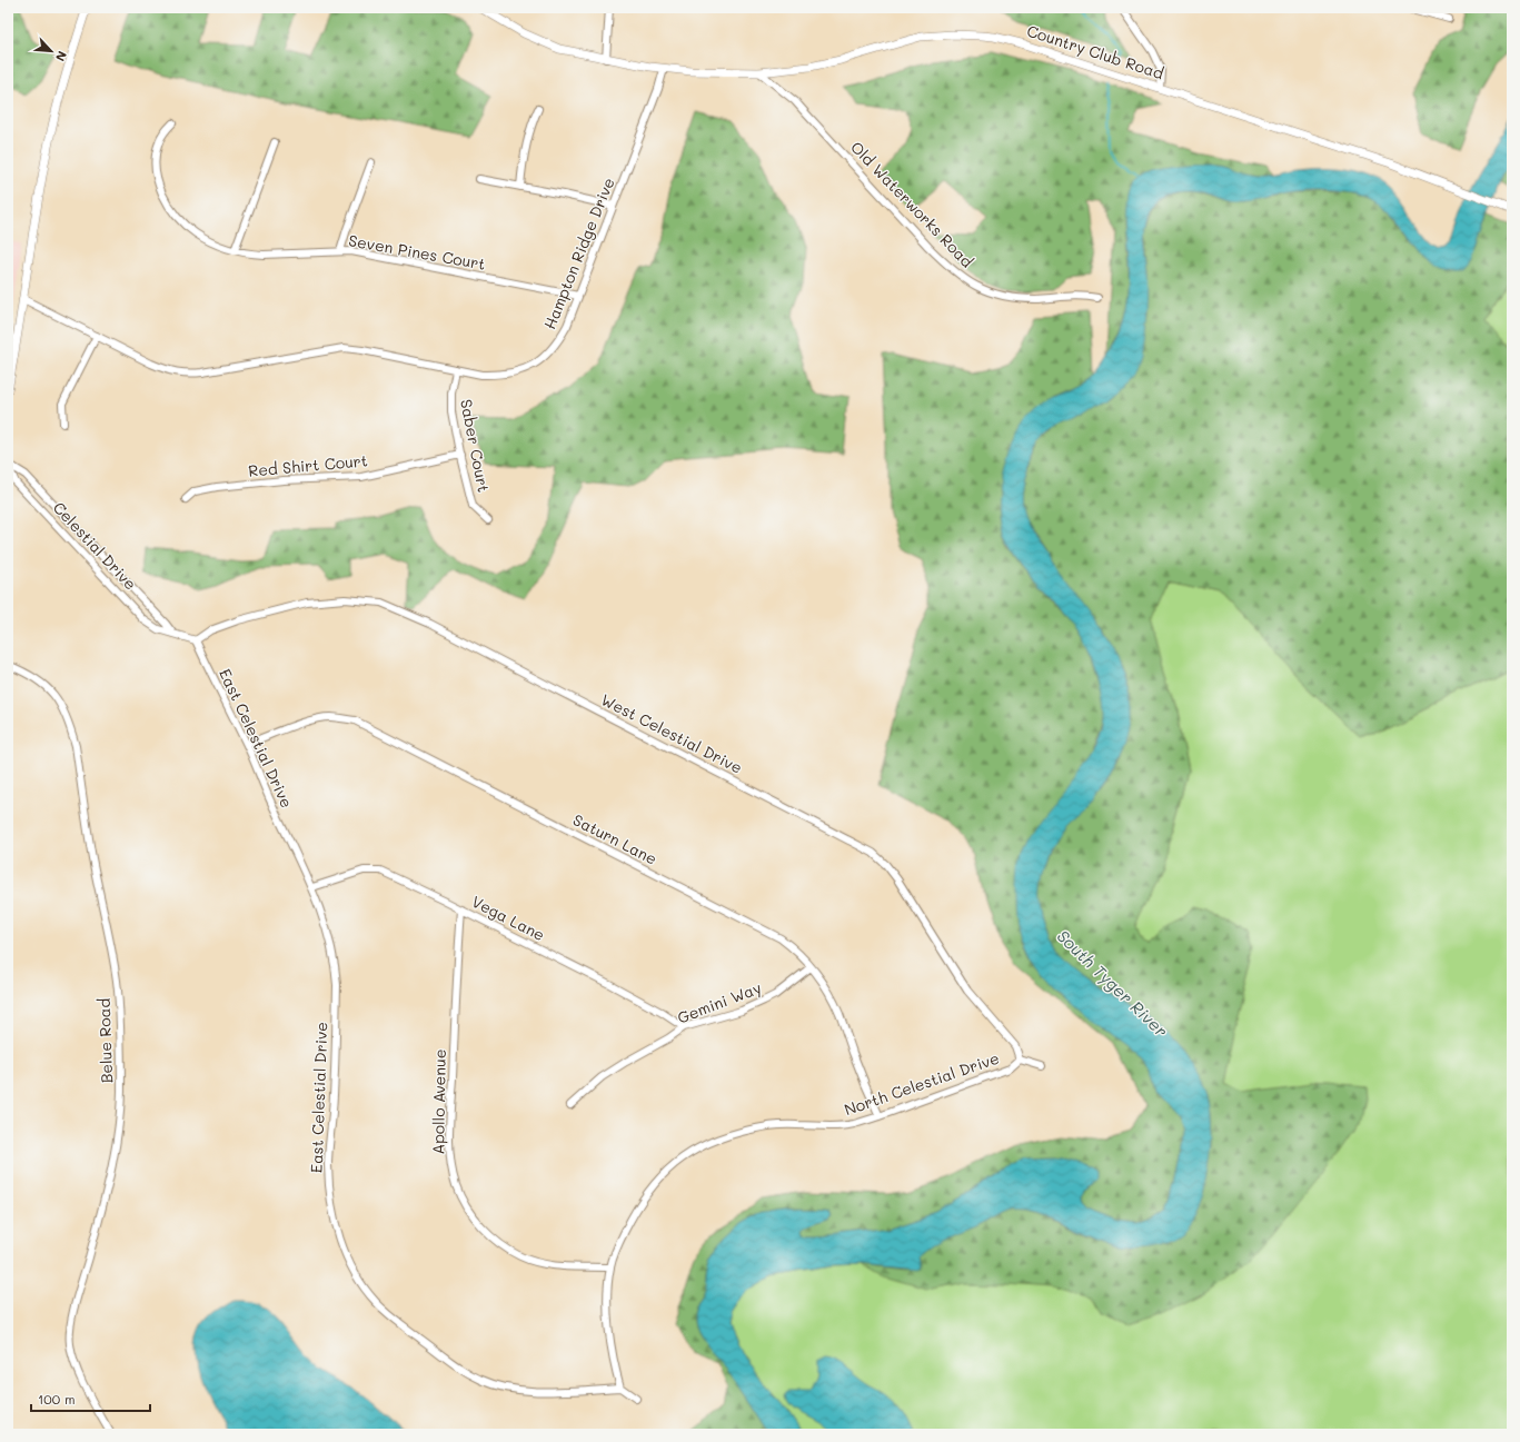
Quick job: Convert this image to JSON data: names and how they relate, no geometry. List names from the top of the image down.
{
  "streets": {
    "street": [
      "Country Club Road",
      "Old Waterworks Road",
      "Seven Pines Court",
      "Hampton Ridge Drive",
      "Saber Court",
      "Red Shirt Court",
      "Celestial Drive",
      "West Celestial Drive",
      "East Celestial Drive",
      "Saturn Lane",
      "Vega Lane",
      "Gemini Way",
      "Belue Road",
      "North Celestial Drive",
      "Apollo Avenue"
    ]
  },
  "crossings": [
    ["Country Club Road", "Old Waterworks Road"],
    ["Country Club Road", "Hampton Ridge Drive"],
    ["Seven Pines Court", "Hampton Ridge Drive"],
    ["Hampton Ridge Drive", "Saber Court"],
    ["Saber Court", "Red Shirt Court"],
    ["Celestial Drive", "West Celestial Drive"],
    ["Celestial Drive", "East Celestial Drive"],
    ["West Celestial Drive", "East Celestial Drive"],
    ["West Celestial Drive", "North Celestial Drive"],
    ["East Celestial Drive", "Saturn Lane"],
    ["East Celestial Drive", "Vega Lane"],
    ["East Celestial Drive", "North Celestial Drive"],
    ["Saturn Lane", "Gemini Way"],
    ["Saturn Lane", "North Celestial Drive"],
    ["Vega Lane", "Gemini Way"],
    ["Vega Lane", "Apollo Avenue"],
    ["North Celestial Drive", "Apollo Avenue"]
  ],
  "water": ["South Tyger River"],
  "scale_bar": "100 m",
  "north": "bottom right"
}
